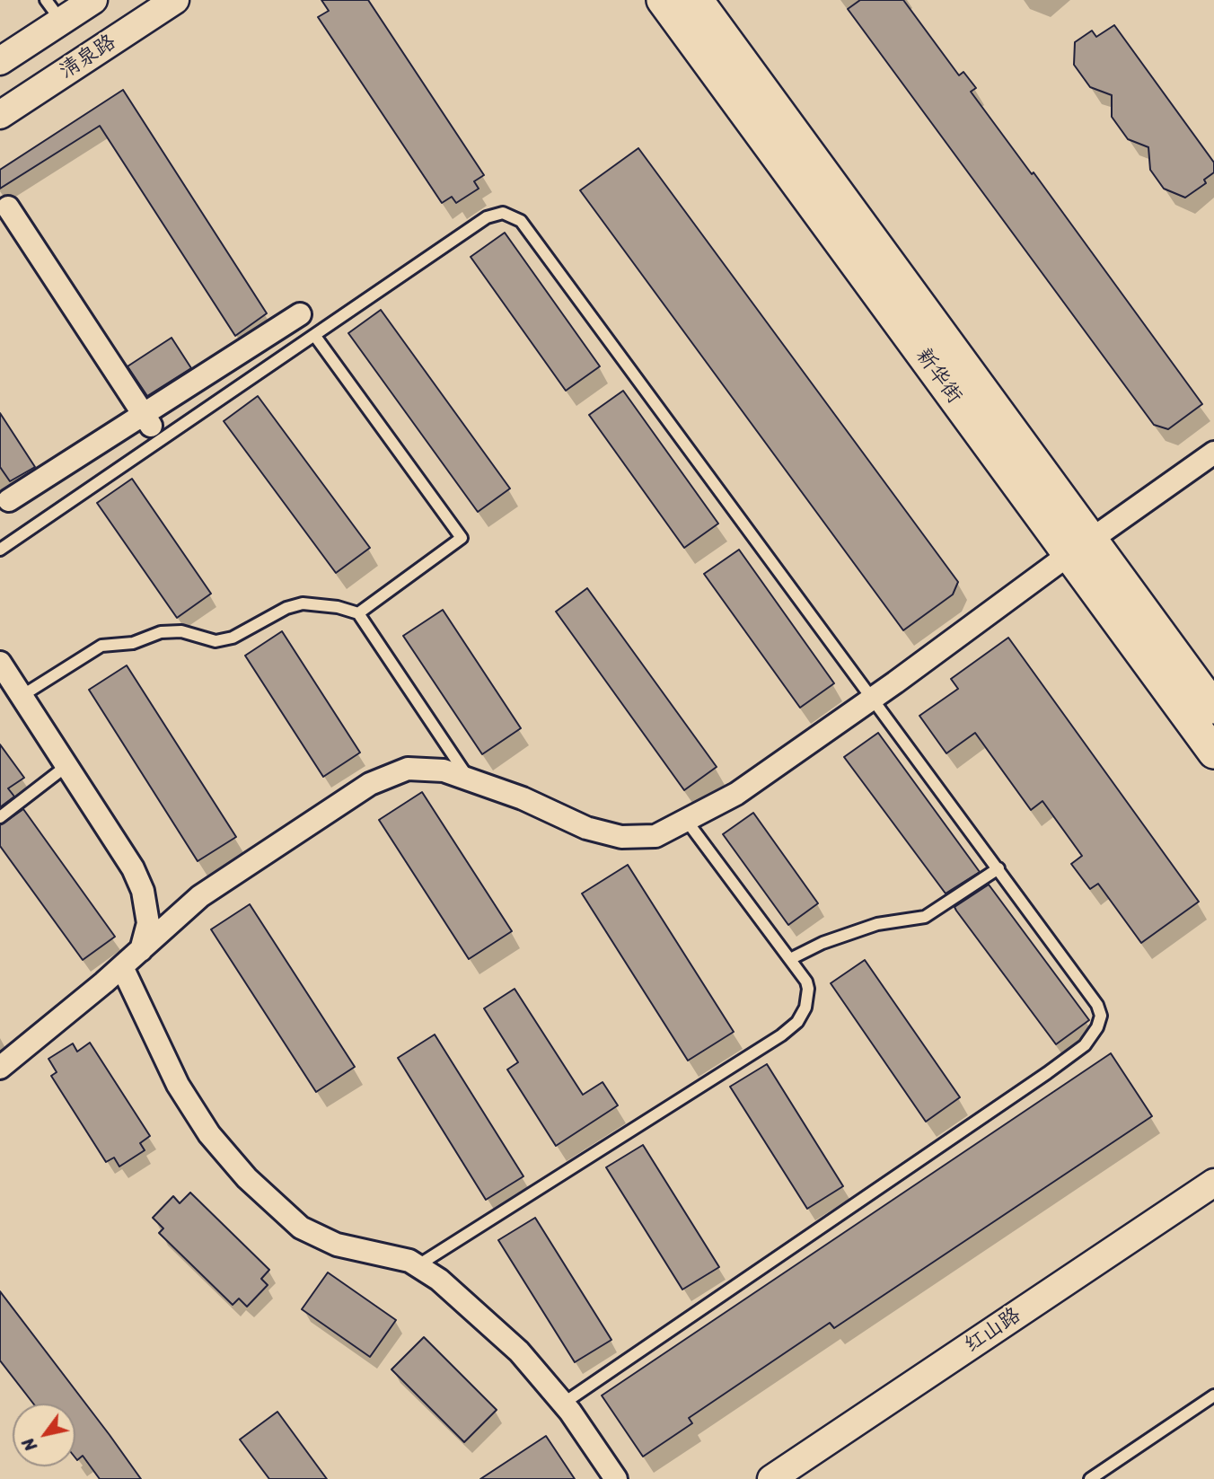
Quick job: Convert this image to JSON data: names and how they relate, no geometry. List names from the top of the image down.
{
  "streets": {
    "main road": ["新华街"],
    "street": ["清泉路", "红山路"]
  },
  "north": "bottom left"
}
